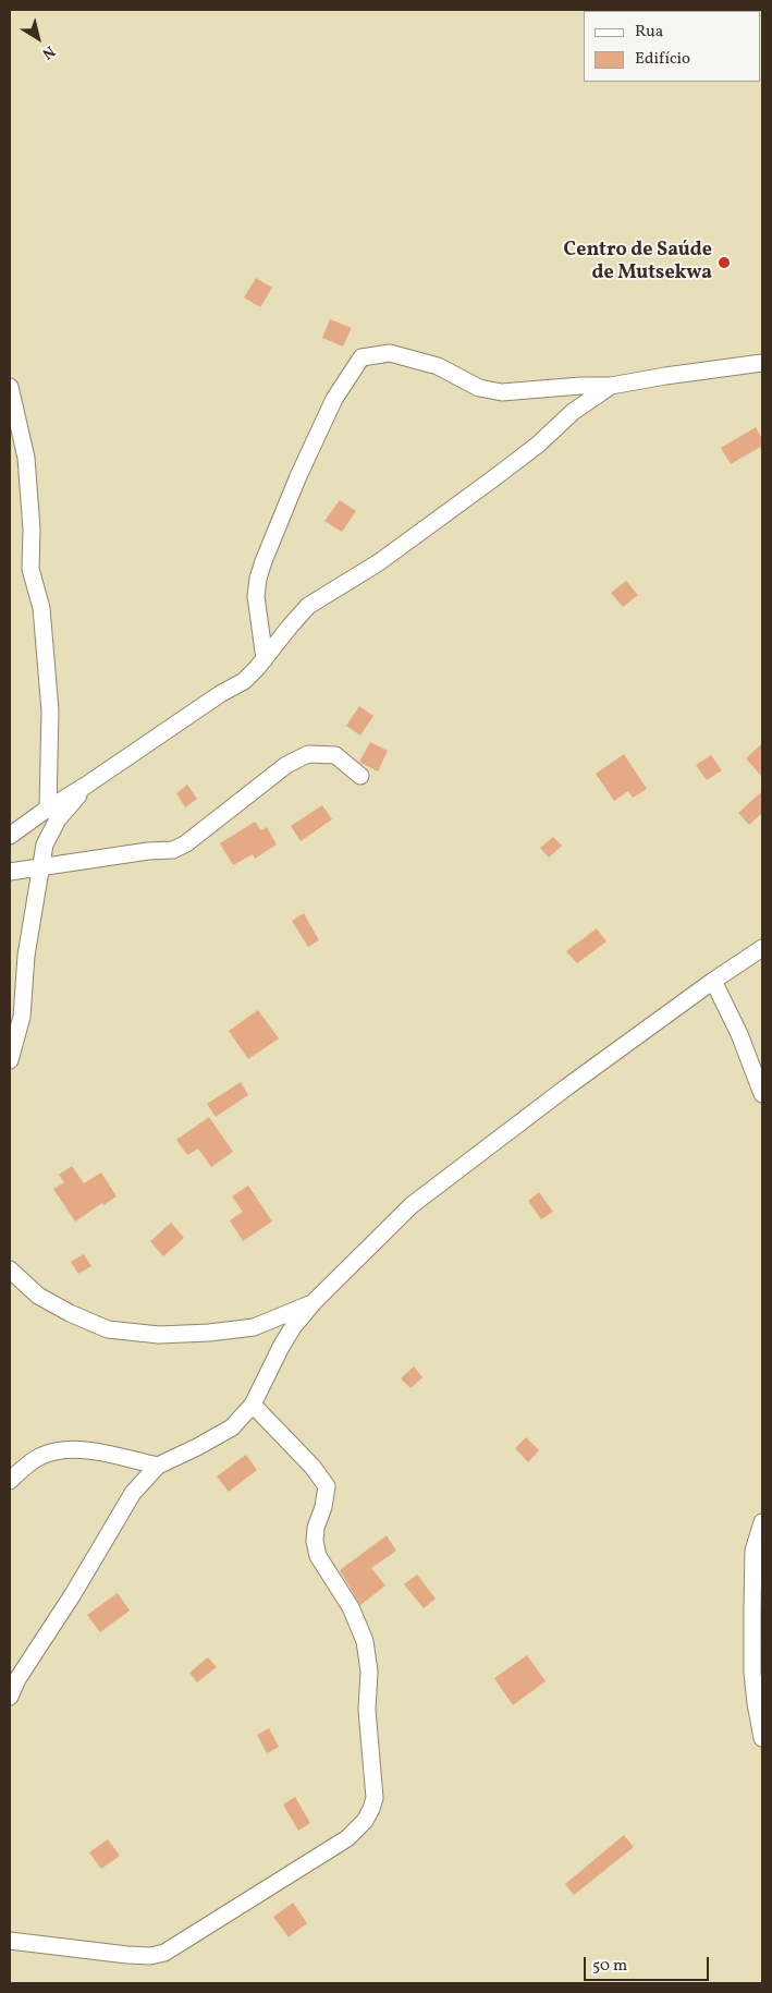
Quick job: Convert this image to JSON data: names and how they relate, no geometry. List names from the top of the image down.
{
  "places": ["Centro de Saúde de Mutsekwa"],
  "legend": ["Rua", "Edifício"],
  "scale_bar": "50 m",
  "north": "bottom right"
}
